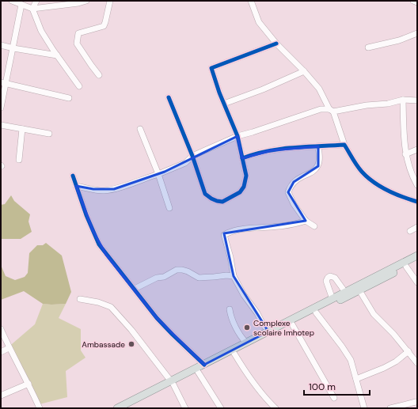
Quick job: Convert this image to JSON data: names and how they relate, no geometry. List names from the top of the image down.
{
  "places": ["Complexe scolaire Imhotep", "Ambassade"],
  "scale_bar": "100 m"
}
